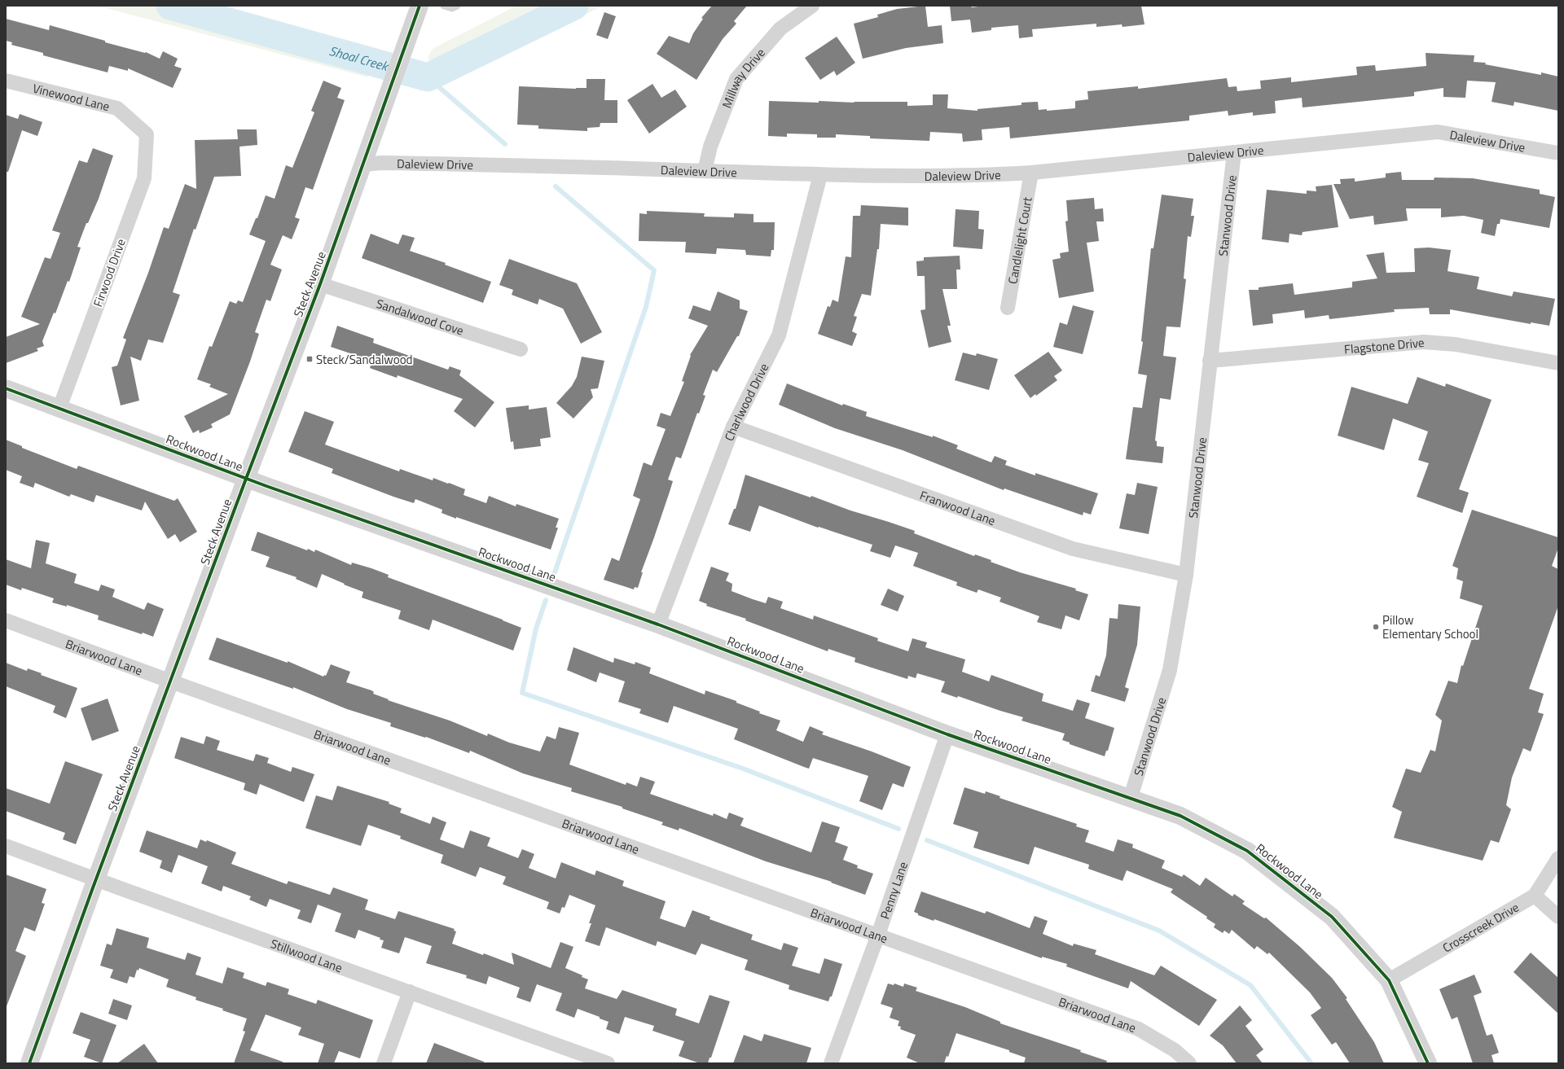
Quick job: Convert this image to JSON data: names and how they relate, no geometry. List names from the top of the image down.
{
  "streets": {
    "street": [
      "Millway Drive",
      "Vinewood Lane",
      "Daleview Drive",
      "Stanwood Drive",
      "Candlelight Court",
      "Firwood Drive",
      "Steck Avenue",
      "Sandalwood Cove",
      "Flagstone Drive",
      "Charlwood Drive",
      "Rockwood Lane",
      "Franwood Lane",
      "Briarwood Lane",
      "Penny Lane",
      "Crosscreek Drive",
      "Stillwood Lane"
    ]
  },
  "crossings": [
    ["Millway Drive", "Daleview Drive"],
    ["Vinewood Lane", "Firwood Drive"],
    ["Daleview Drive", "Stanwood Drive"],
    ["Daleview Drive", "Candlelight Court"],
    ["Daleview Drive", "Steck Avenue"],
    ["Daleview Drive", "Charlwood Drive"],
    ["Stanwood Drive", "Flagstone Drive"],
    ["Stanwood Drive", "Rockwood Lane"],
    ["Stanwood Drive", "Franwood Lane"],
    ["Firwood Drive", "Rockwood Lane"],
    ["Steck Avenue", "Sandalwood Cove"],
    ["Steck Avenue", "Rockwood Lane"],
    ["Steck Avenue", "Briarwood Lane"],
    ["Steck Avenue", "Stillwood Lane"],
    ["Charlwood Drive", "Rockwood Lane"],
    ["Charlwood Drive", "Franwood Lane"],
    ["Rockwood Lane", "Penny Lane"],
    ["Rockwood Lane", "Crosscreek Drive"],
    ["Briarwood Lane", "Penny Lane"]
  ],
  "water": ["Shoal Creek"],
  "places": {
    "transit": ["Steck/Sandalwood"],
    "other": ["Pillow Elementary School"]
  }
}
